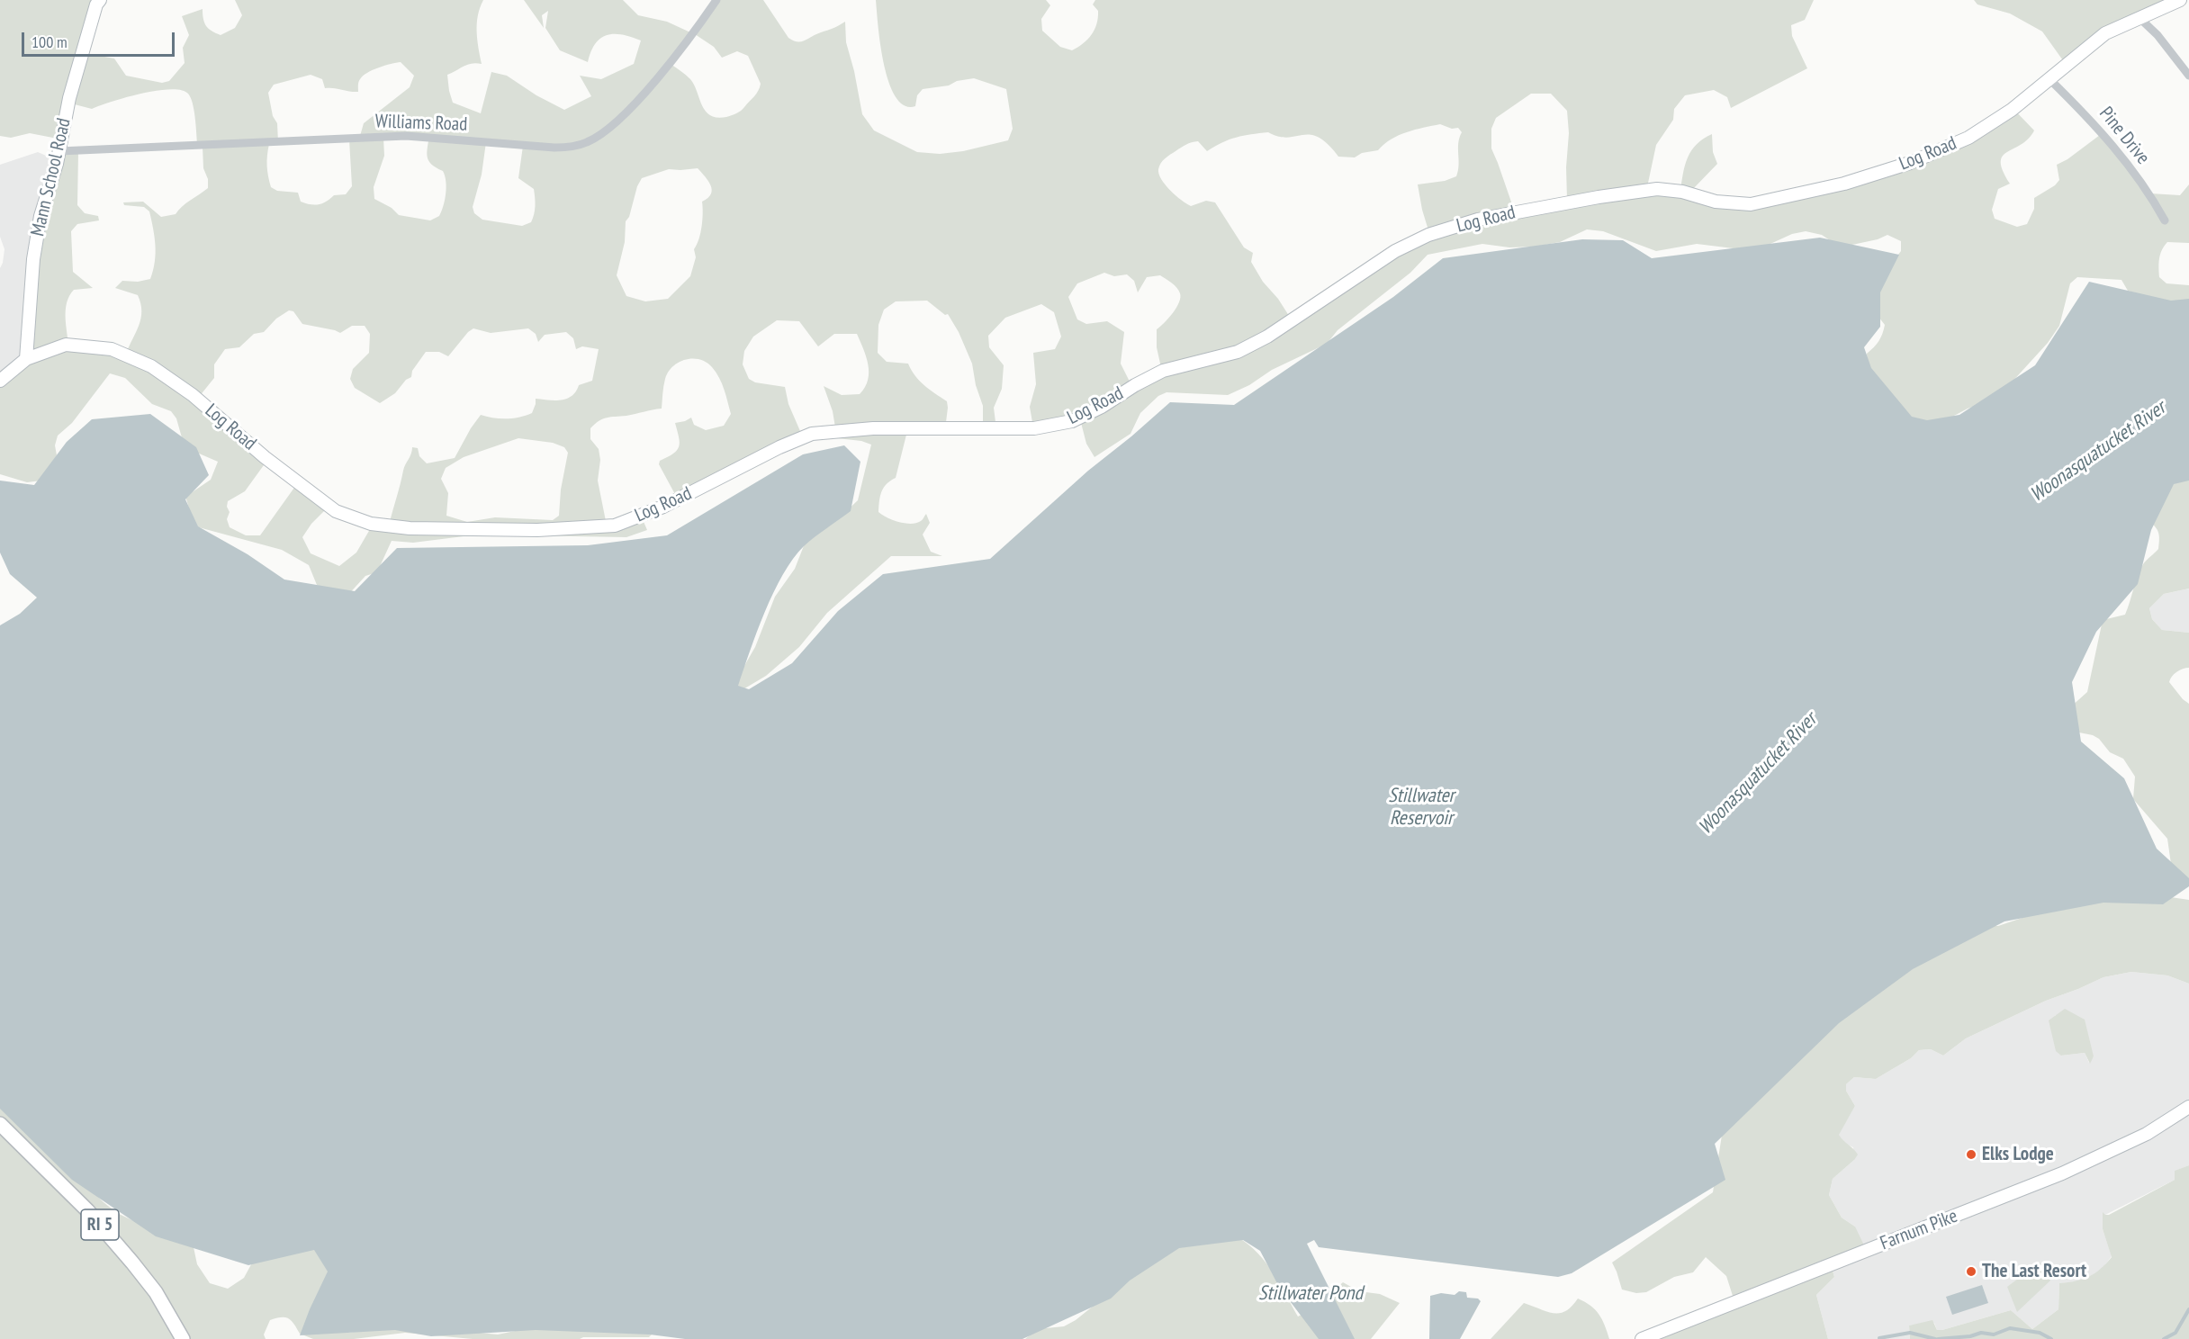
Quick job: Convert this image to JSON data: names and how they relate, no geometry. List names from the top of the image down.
{
  "streets": {
    "main road": ["RI 5"],
    "street": [
      "Williams Road",
      "Pine Drive",
      "Log Road",
      "Mann School Road",
      "Farnum Pike"
    ]
  },
  "crossings": [
    ["Williams Road", "Mann School Road"],
    ["Pine Drive", "Log Road"],
    ["Log Road", "Mann School Road"]
  ],
  "water": ["Woonasquatucket River", "Stillwater Reservoir", "Stillwater Pond"],
  "places": ["Elks Lodge", "The Last Resort"],
  "scale_bar": "100 m"
}
